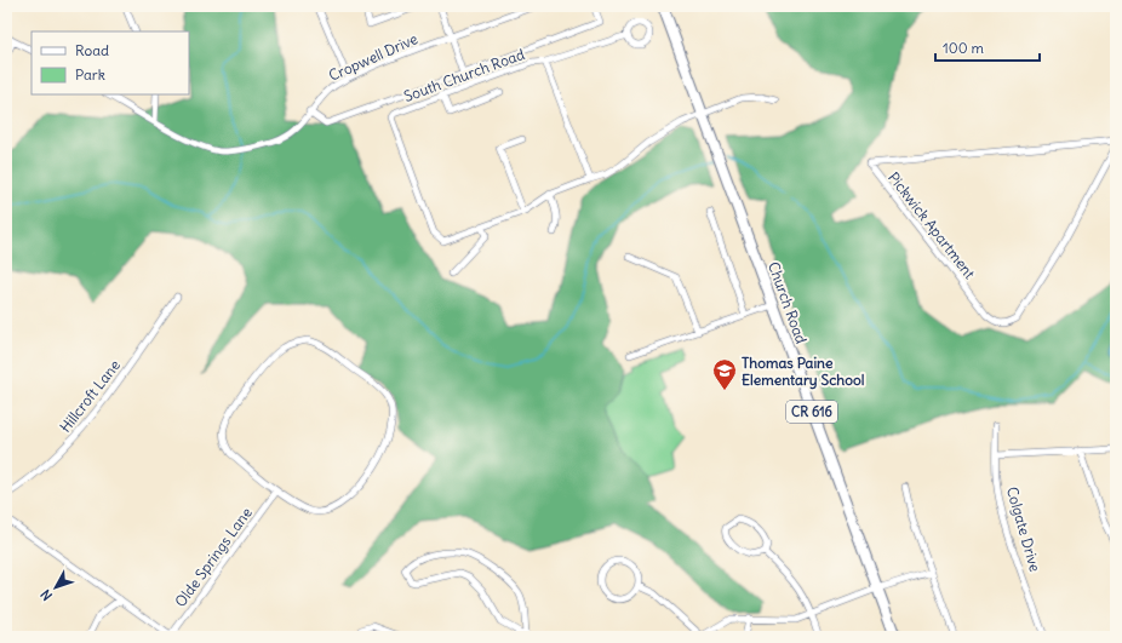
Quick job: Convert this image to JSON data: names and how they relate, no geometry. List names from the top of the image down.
{
  "streets": {
    "main road": ["Church Road", "CR 616"],
    "street": [
      "Cropwell Drive",
      "South Church Road",
      "Pickwick Apartment",
      "Hillcroft Lane",
      "Colgate Drive",
      "Olde Springs Lane"
    ]
  },
  "crossings": [
    ["South Church Road", "Church Road"]
  ],
  "places": {
    "school or university": ["Thomas Paine Elementary School"]
  },
  "legend": ["Road", "Park"],
  "scale_bar": "100 m",
  "north": "bottom left"
}
